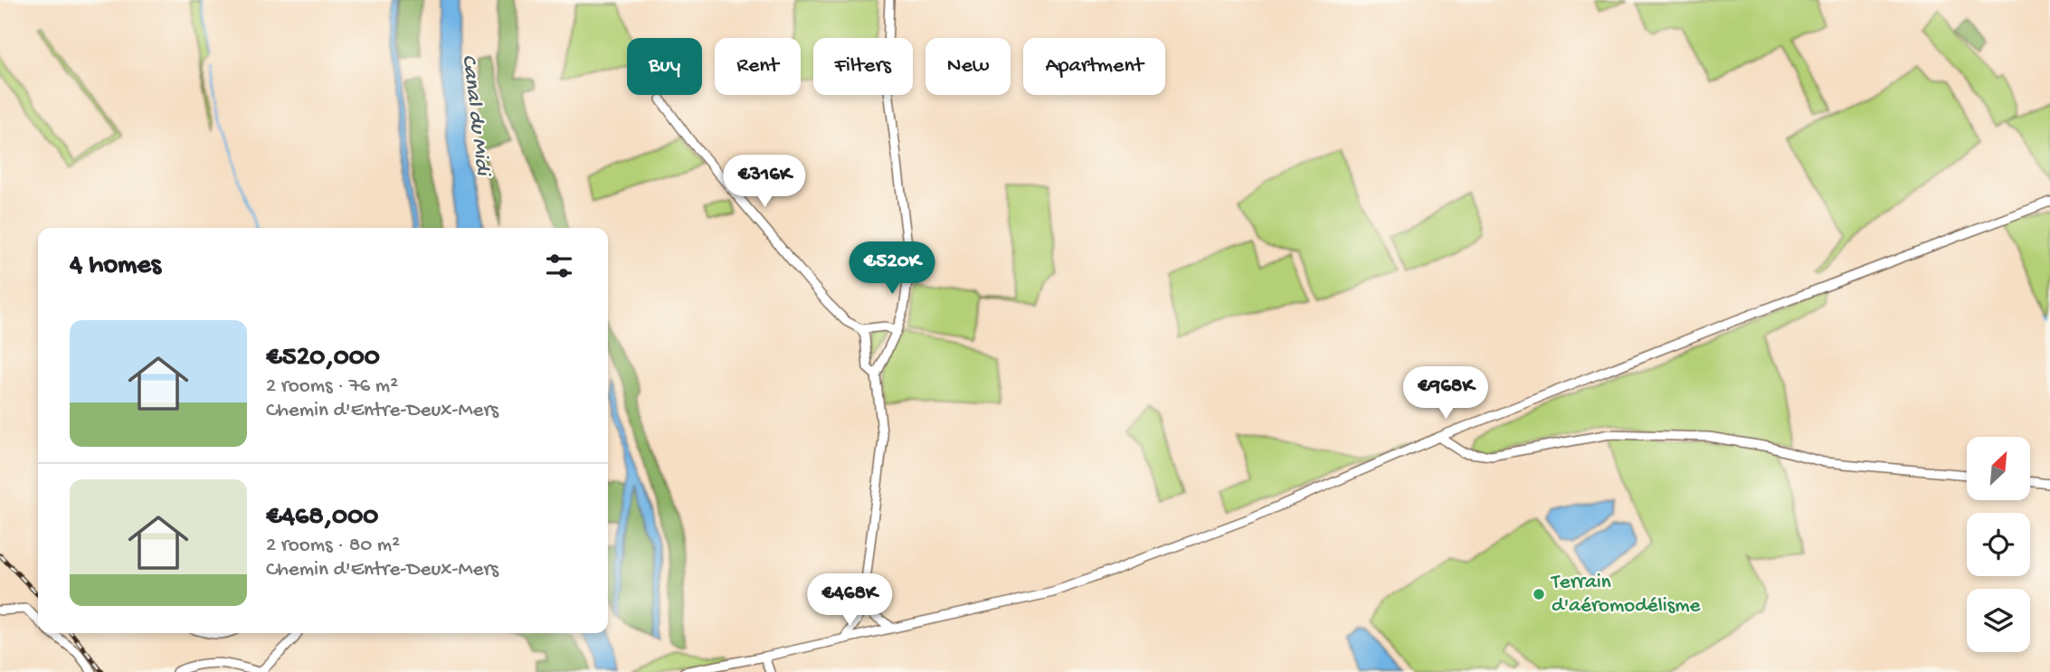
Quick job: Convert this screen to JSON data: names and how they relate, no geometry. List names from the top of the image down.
{
  "water": ["Canal du Midi"],
  "places": ["Terrain d'aéromodélisme"],
  "north": "top right",
  "page": {
    "chip": [
      "Buy",
      "Rent",
      "Filters",
      "New",
      "Apartment"
    ],
    "price": [
      "€316K",
      "€520K",
      "€968K",
      "€468K"
    ],
    "heading": "4 homes",
    "list": [
      {
        "name": "€520,000",
        "note": "2 rooms · 76 m² · Chemin d'Entre-Deux-Mers"
      },
      {
        "name": "€468,000",
        "note": "2 rooms · 80 m² · Chemin d'Entre-Deux-Mers"
      }
    ]
  }
}
